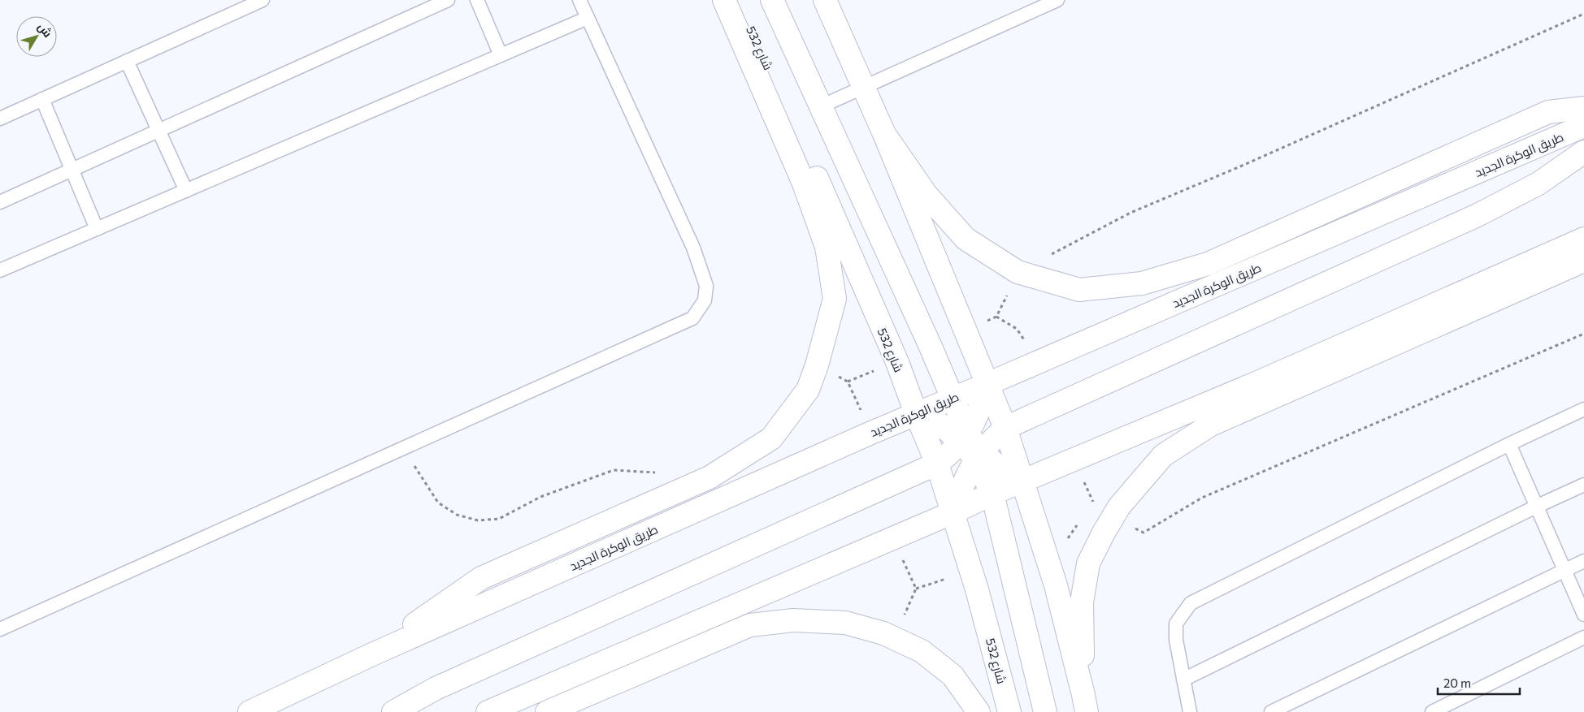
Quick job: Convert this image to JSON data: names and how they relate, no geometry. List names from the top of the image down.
{
  "streets": {
    "street": ["شارع 532", "طريق الوكرة الجديد"]
  },
  "crossings": [
    ["شارع 532", "طريق الوكرة الجديد"]
  ],
  "scale_bar": "20 m",
  "north": "top right"
}
